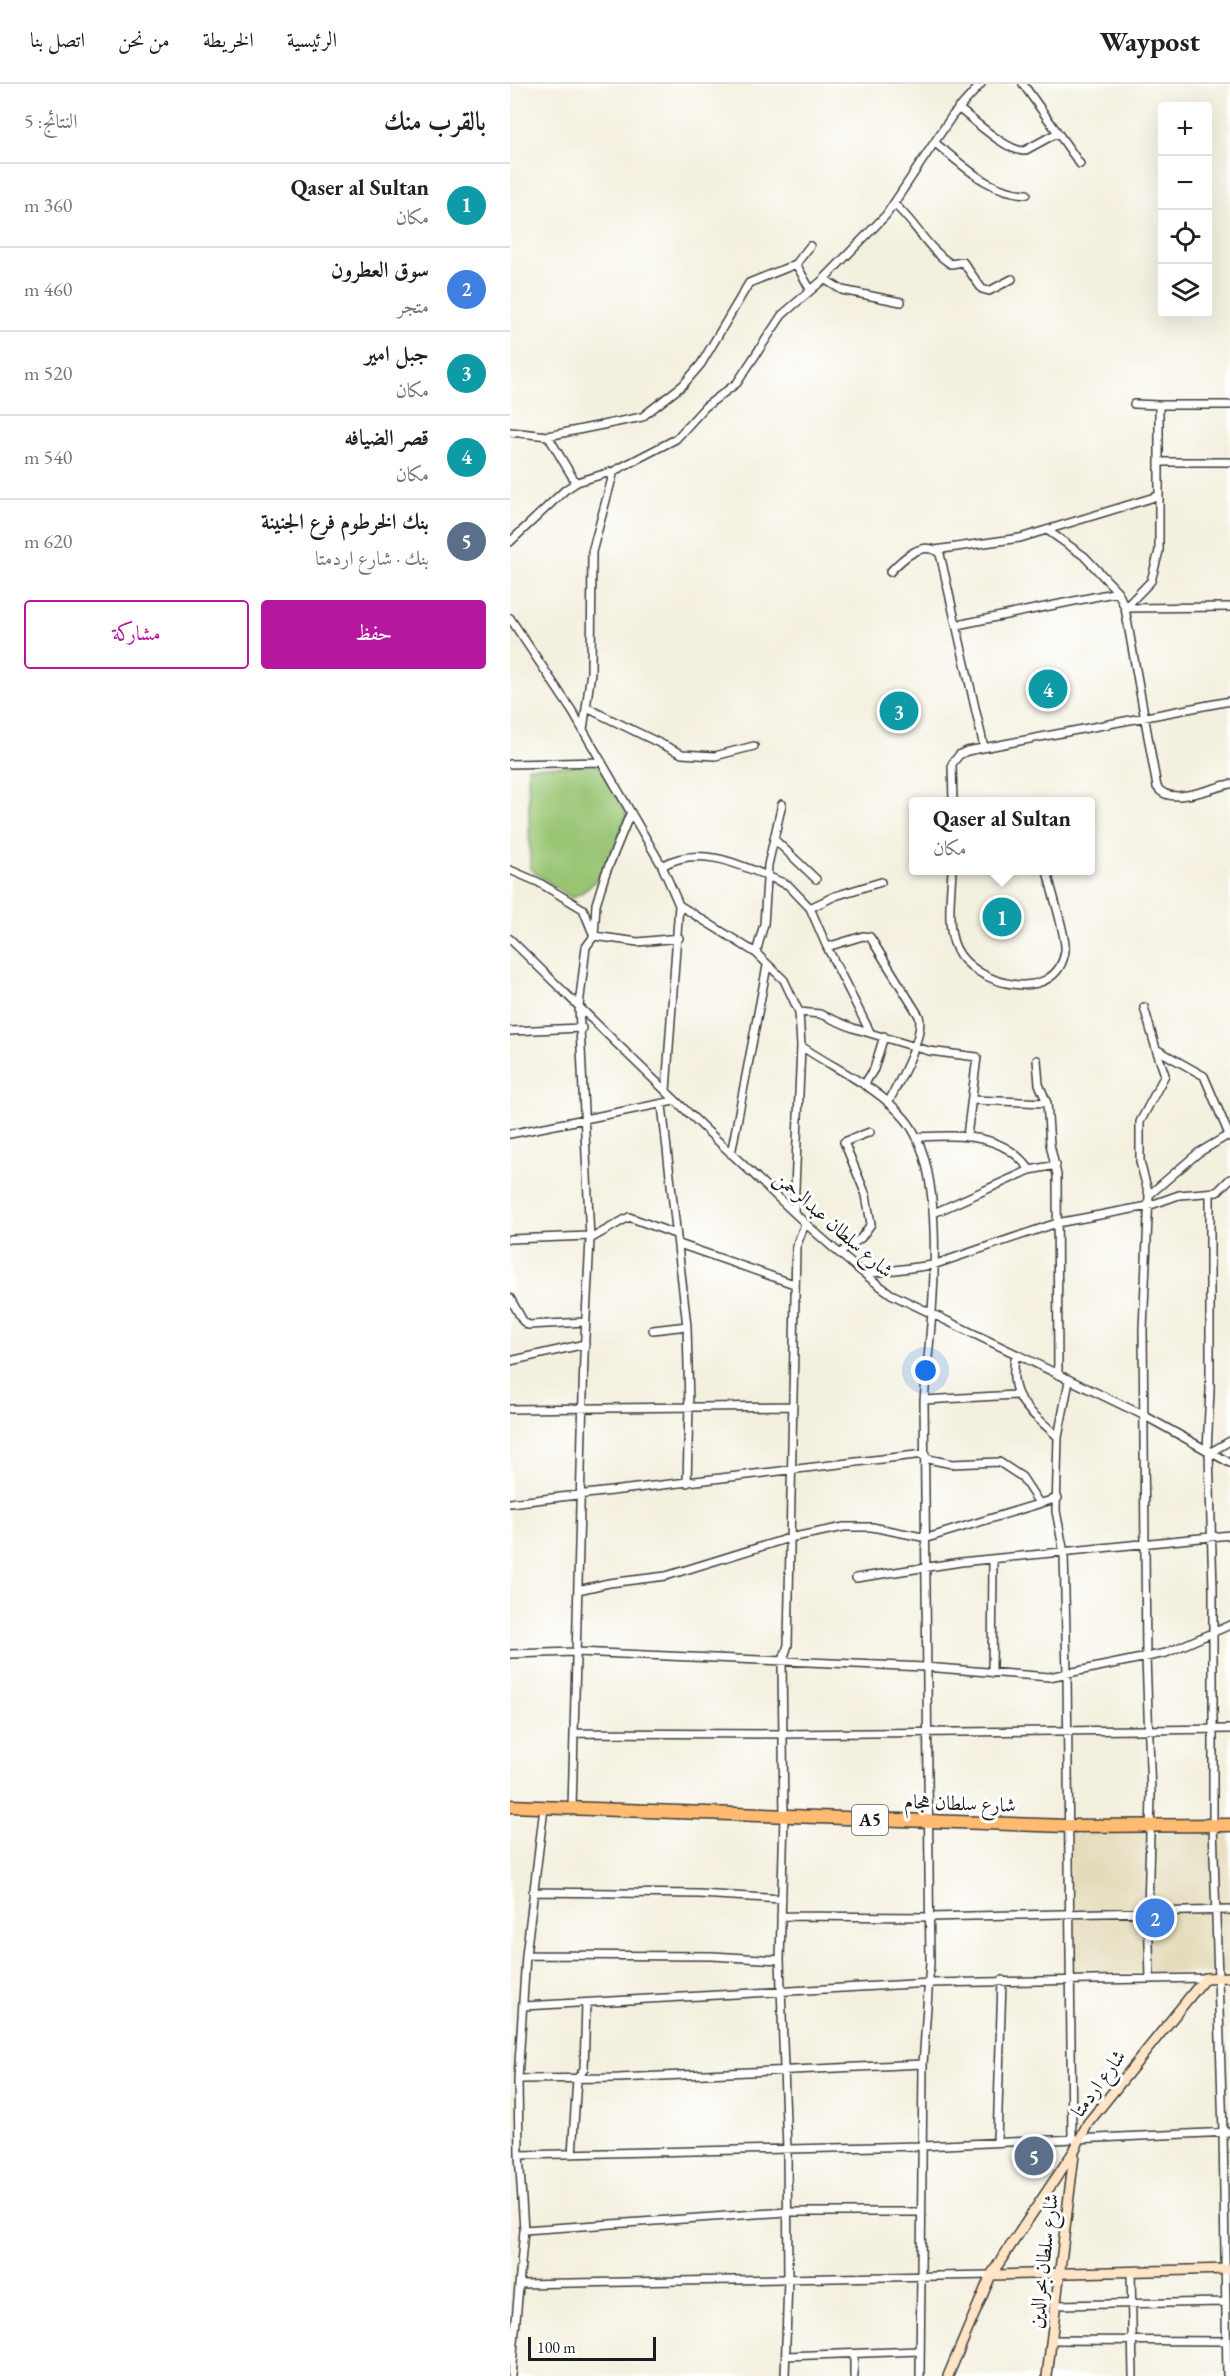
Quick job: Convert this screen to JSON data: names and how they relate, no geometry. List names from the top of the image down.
{
  "streets": {
    "highway": ["شارع سلطان هجام", "A5"],
    "main road": ["شارع اردمتا", "شارع سلطان بحرالدين"],
    "street": ["شارع سلطان عبدالرحمن"]
  },
  "crossings": [
    ["شارع اردمتا", "شارع سلطان بحرالدين"]
  ],
  "scale_bar": "100 m",
  "page": {
    "header": "Waypost",
    "nav": [
      "الرئيسية",
      "الخريطة",
      "من نحن",
      "اتصل بنا"
    ],
    "heading": ["بالقرب منك", "النتائج: 5"],
    "map_buttons": ["+", "−"],
    "list": [
      {
        "mark": "1",
        "name": "Qaser al Sultan",
        "note": "مكان",
        "value": "360 m"
      },
      {
        "mark": "2",
        "name": "سوق العطرون",
        "note": "متجر",
        "value": "460 m"
      },
      {
        "mark": "3",
        "name": "جبل امير",
        "note": "مكان",
        "value": "520 m"
      },
      {
        "mark": "4",
        "name": "قصر الضيافه",
        "note": "مكان",
        "value": "540 m"
      },
      {
        "mark": "5",
        "name": "بنك الخرطوم فرع الجنينة",
        "note": "بنك · شارع اردمتا",
        "value": "620 m"
      }
    ],
    "buttons": ["حفظ", "مشاركة"],
    "pins": [
      "4",
      "3",
      "1",
      "2",
      "5"
    ],
    "popup": ["Qaser al Sultan", "مكان"],
    "scale": "100 m"
  }
}
